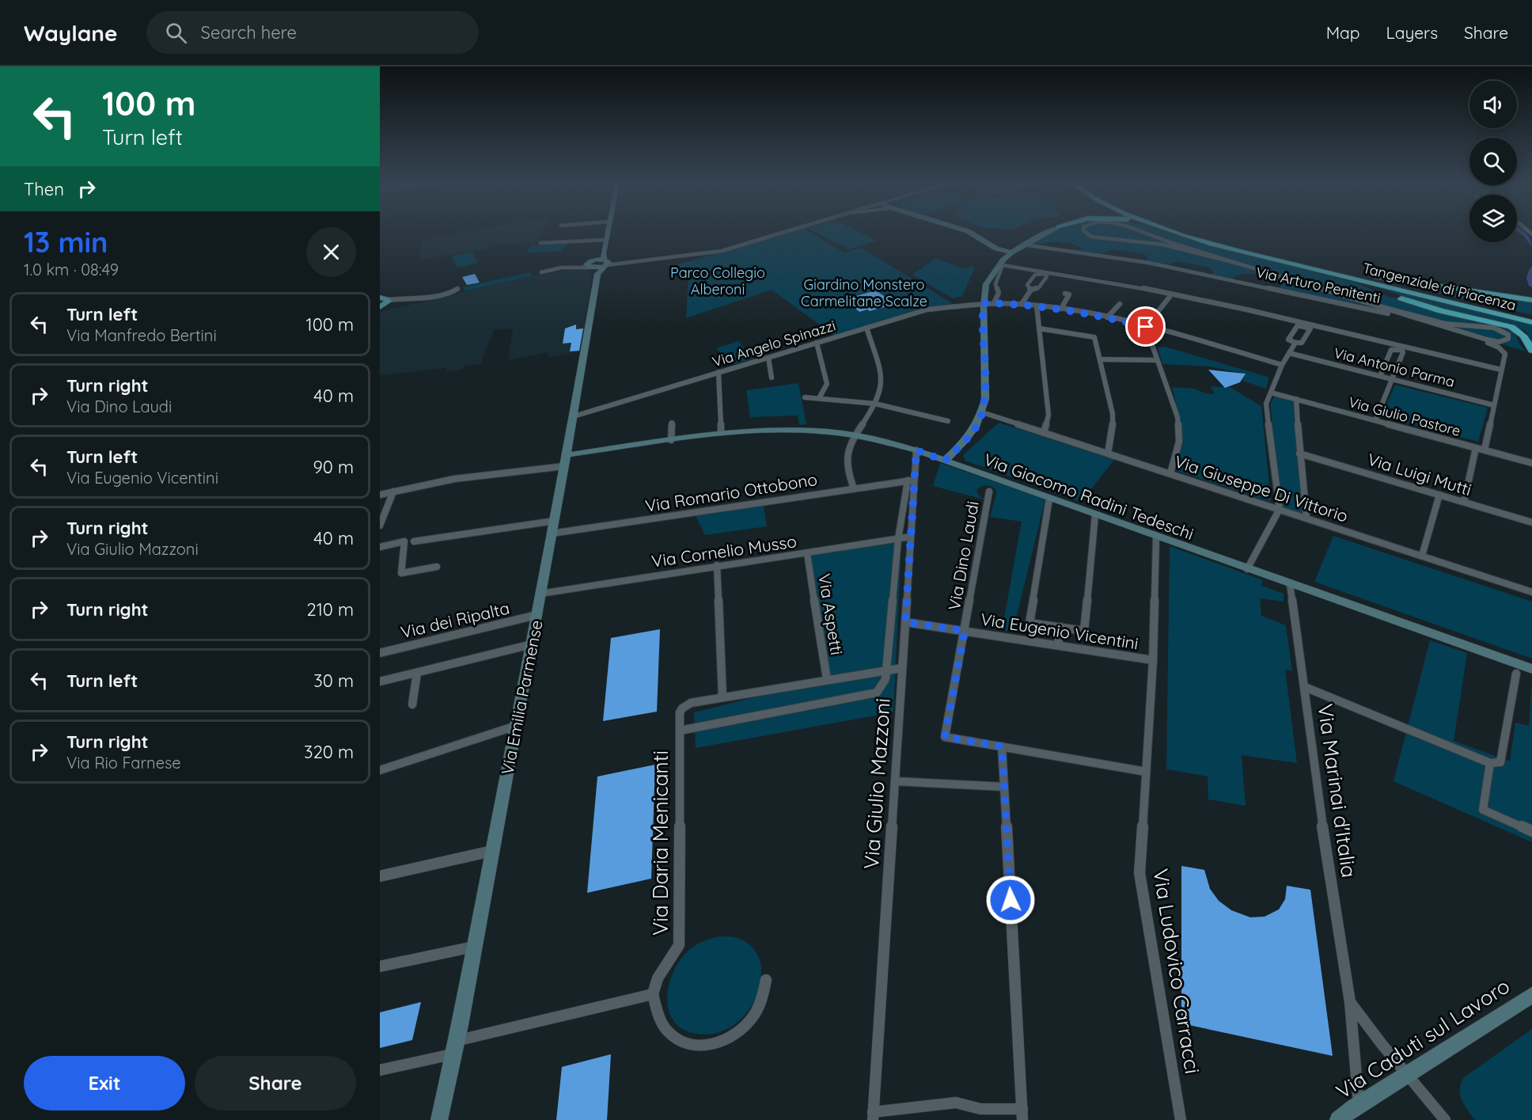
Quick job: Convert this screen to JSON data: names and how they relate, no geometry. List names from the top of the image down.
{
  "streets": {
    "highway": ["Tangenziale di Piacenza"],
    "main road": ["Via Giacomo Radini Tedeschi", "Via Emilia Parmense", "Via Caduti sul Lavoro"],
    "street": [
      "Via Arturo Penitenti",
      "Via Angelo Spinazzi",
      "Via Antonio Parma",
      "Via Giulio Pastore",
      "Via Luigi Mutti",
      "Via Giuseppe Di Vittorio",
      "Via Romario Ottobono",
      "Via Cornelio Musso",
      "Via Dino Laudi",
      "Via Aspetti",
      "Via dei Ripalta",
      "Via Eugenio Vicentini",
      "Via Giulio Mazzoni",
      "Via Marinai d'Italia",
      "Via Daria Menicanti",
      "Via Ludovico Carracci"
    ]
  },
  "crossings": [
    ["Via Arturo Penitenti", "Via Antonio Parma"],
    ["Via Arturo Penitenti", "Via Giulio Pastore"],
    ["Via Angelo Spinazzi", "Via Emilia Parmense"],
    ["Via Romario Ottobono", "Via Emilia Parmense"],
    ["Via Romario Ottobono", "Via Giulio Mazzoni"],
    ["Via Giacomo Radini Tedeschi", "Via Emilia Parmense"],
    ["Via Giacomo Radini Tedeschi", "Via Giulio Mazzoni"],
    ["Via Giacomo Radini Tedeschi", "Via Marinai d'Italia"],
    ["Via Giacomo Radini Tedeschi", "Via Ludovico Carracci"],
    ["Via Cornelio Musso", "Via Aspetti"],
    ["Via Cornelio Musso", "Via Emilia Parmense"],
    ["Via Cornelio Musso", "Via Giulio Mazzoni"],
    ["Via Dino Laudi", "Via Eugenio Vicentini"],
    ["Via Aspetti", "Via Daria Menicanti"],
    ["Via dei Ripalta", "Via Emilia Parmense"],
    ["Via Eugenio Vicentini", "Via Giulio Mazzoni"],
    ["Via Eugenio Vicentini", "Via Ludovico Carracci"],
    ["Via Giulio Mazzoni", "Via Daria Menicanti"],
    ["Via Marinai d'Italia", "Via Caduti sul Lavoro"]
  ],
  "parks": ["Parco Collegio Alberoni", "Giardino Monstero Carmelitane Scalze"],
  "page": {
    "header": "Waylane",
    "search": "Search here",
    "nav": ["Map", "Layers", "Share"],
    "turn": ["100 m", "Turn left"],
    "then": "Then",
    "heading": ["13 min", "1.0 km · 08:49"],
    "list": [
      {
        "name": "Turn left",
        "note": "Via Manfredo Bertini",
        "value": "100 m"
      },
      {
        "name": "Turn right",
        "note": "Via Dino Laudi",
        "value": "40 m"
      },
      {
        "name": "Turn left",
        "note": "Via Eugenio Vicentini",
        "value": "90 m"
      },
      {
        "name": "Turn right",
        "note": "Via Giulio Mazzoni",
        "value": "40 m"
      },
      {
        "name": "Turn right",
        "value": "210 m"
      },
      {
        "name": "Turn left",
        "value": "30 m"
      },
      {
        "name": "Turn right",
        "note": "Via Rio Farnese",
        "value": "320 m"
      }
    ],
    "buttons": ["Exit", "Share"]
  }
}
